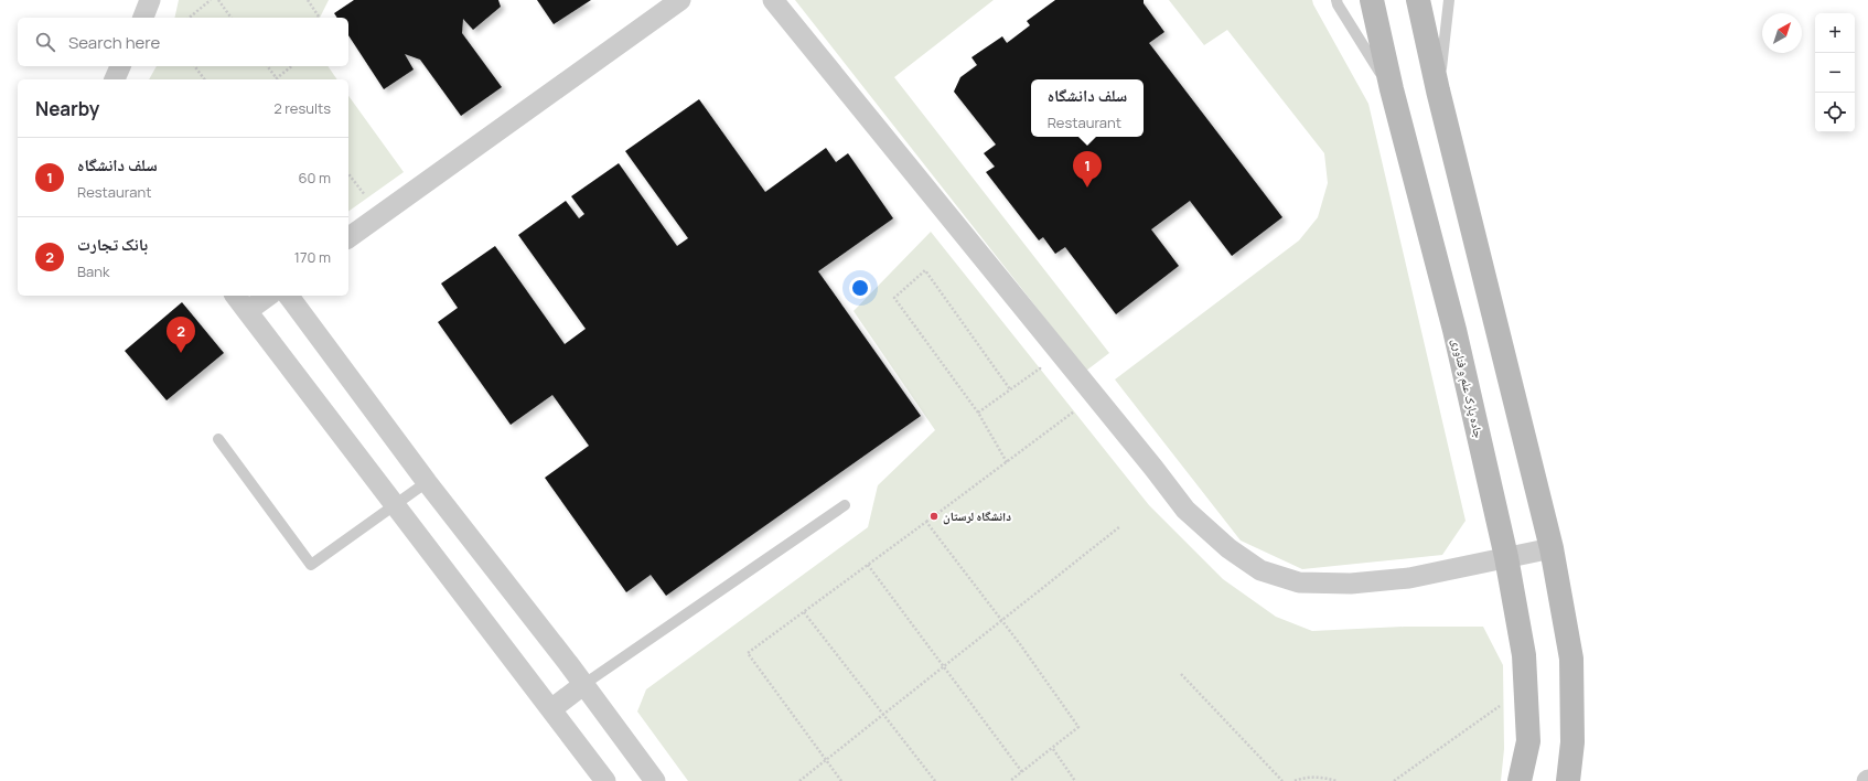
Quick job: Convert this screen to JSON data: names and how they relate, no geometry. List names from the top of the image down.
{
  "streets": {
    "street": ["جاده پارک علم و فناوری"]
  },
  "places": ["دانشگاه لرستان"],
  "north": "top right",
  "page": {
    "map_buttons": ["+", "−"],
    "search": "Search here",
    "popup": ["سلف دانشگاه", "Restaurant"],
    "heading": ["Nearby", "2 results"],
    "list": [
      {
        "mark": "1",
        "name": "سلف دانشگاه",
        "note": "Restaurant",
        "value": "60 m"
      },
      {
        "mark": "2",
        "name": "بانک تجارت",
        "note": "Bank",
        "value": "170 m"
      }
    ],
    "pins": ["1", "2"]
  }
}
